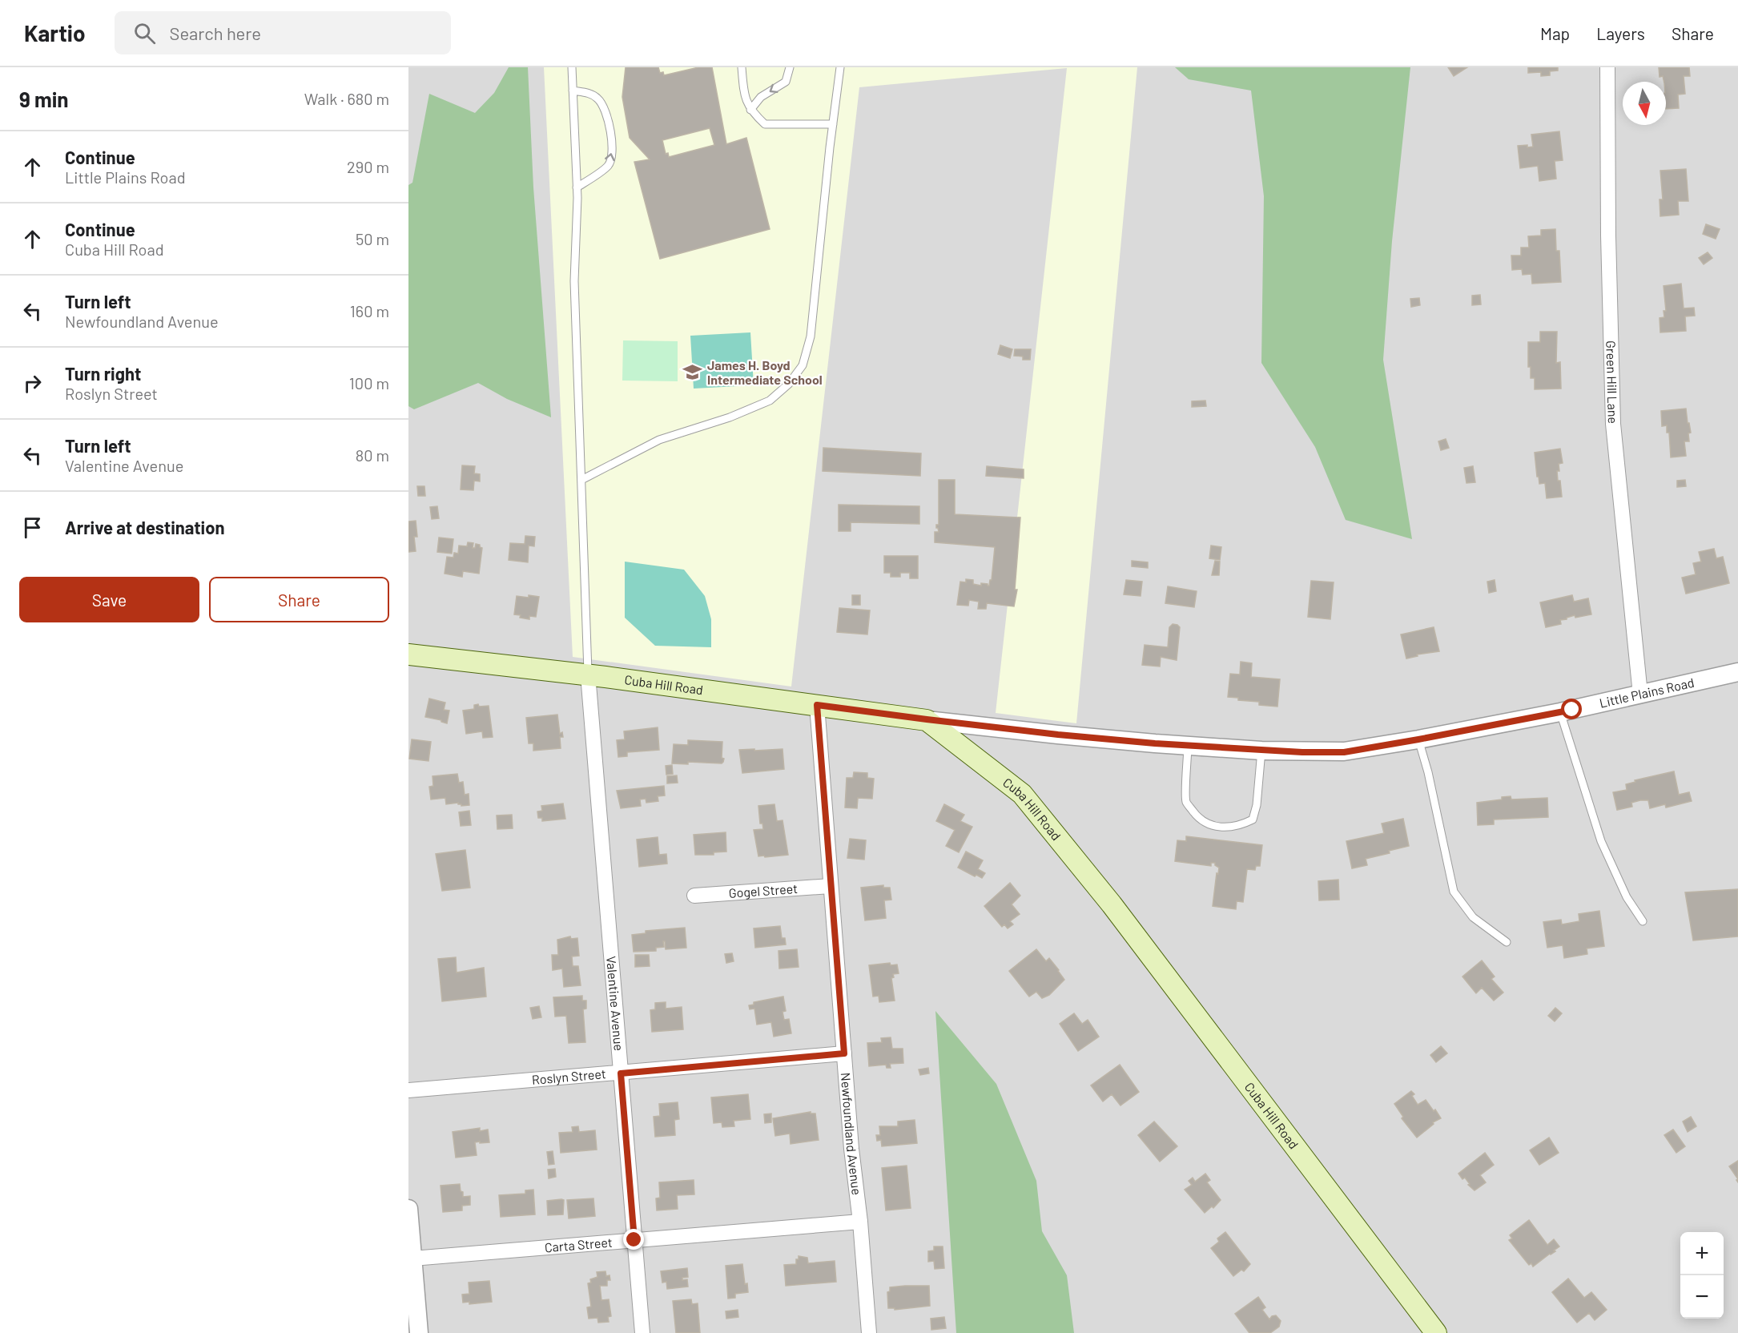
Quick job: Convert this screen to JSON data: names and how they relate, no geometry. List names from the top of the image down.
{
  "streets": {
    "main road": ["Cuba Hill Road"],
    "street": [
      "Green Hill Lane",
      "Little Plains Road",
      "Gogel Street",
      "Valentine Avenue",
      "Roslyn Street",
      "Newfoundland Avenue",
      "Carta Street"
    ]
  },
  "crossings": [
    ["Green Hill Lane", "Little Plains Road"],
    ["Cuba Hill Road", "Little Plains Road"],
    ["Cuba Hill Road", "Valentine Avenue"],
    ["Cuba Hill Road", "Newfoundland Avenue"],
    ["Gogel Street", "Newfoundland Avenue"],
    ["Valentine Avenue", "Roslyn Street"],
    ["Valentine Avenue", "Carta Street"],
    ["Roslyn Street", "Newfoundland Avenue"],
    ["Newfoundland Avenue", "Carta Street"]
  ],
  "places": {
    "school or university": ["James H. Boyd Intermediate School"]
  },
  "north": "bottom",
  "page": {
    "header": "Kartio",
    "search": "Search here",
    "nav": ["Map", "Layers", "Share"],
    "heading": ["9 min", "Walk · 680 m"],
    "list": [
      ["Continue", "Little Plains Road", "290 m"],
      ["Continue", "Cuba Hill Road", "50 m"],
      ["Turn left", "Newfoundland Avenue", "160 m"],
      ["Turn right", "Roslyn Street", "100 m"],
      ["Turn left", "Valentine Avenue", "80 m"],
      "Arrive at destination"
    ],
    "buttons": ["Save", "Share"],
    "map_buttons": ["+", "−"]
  }
}
